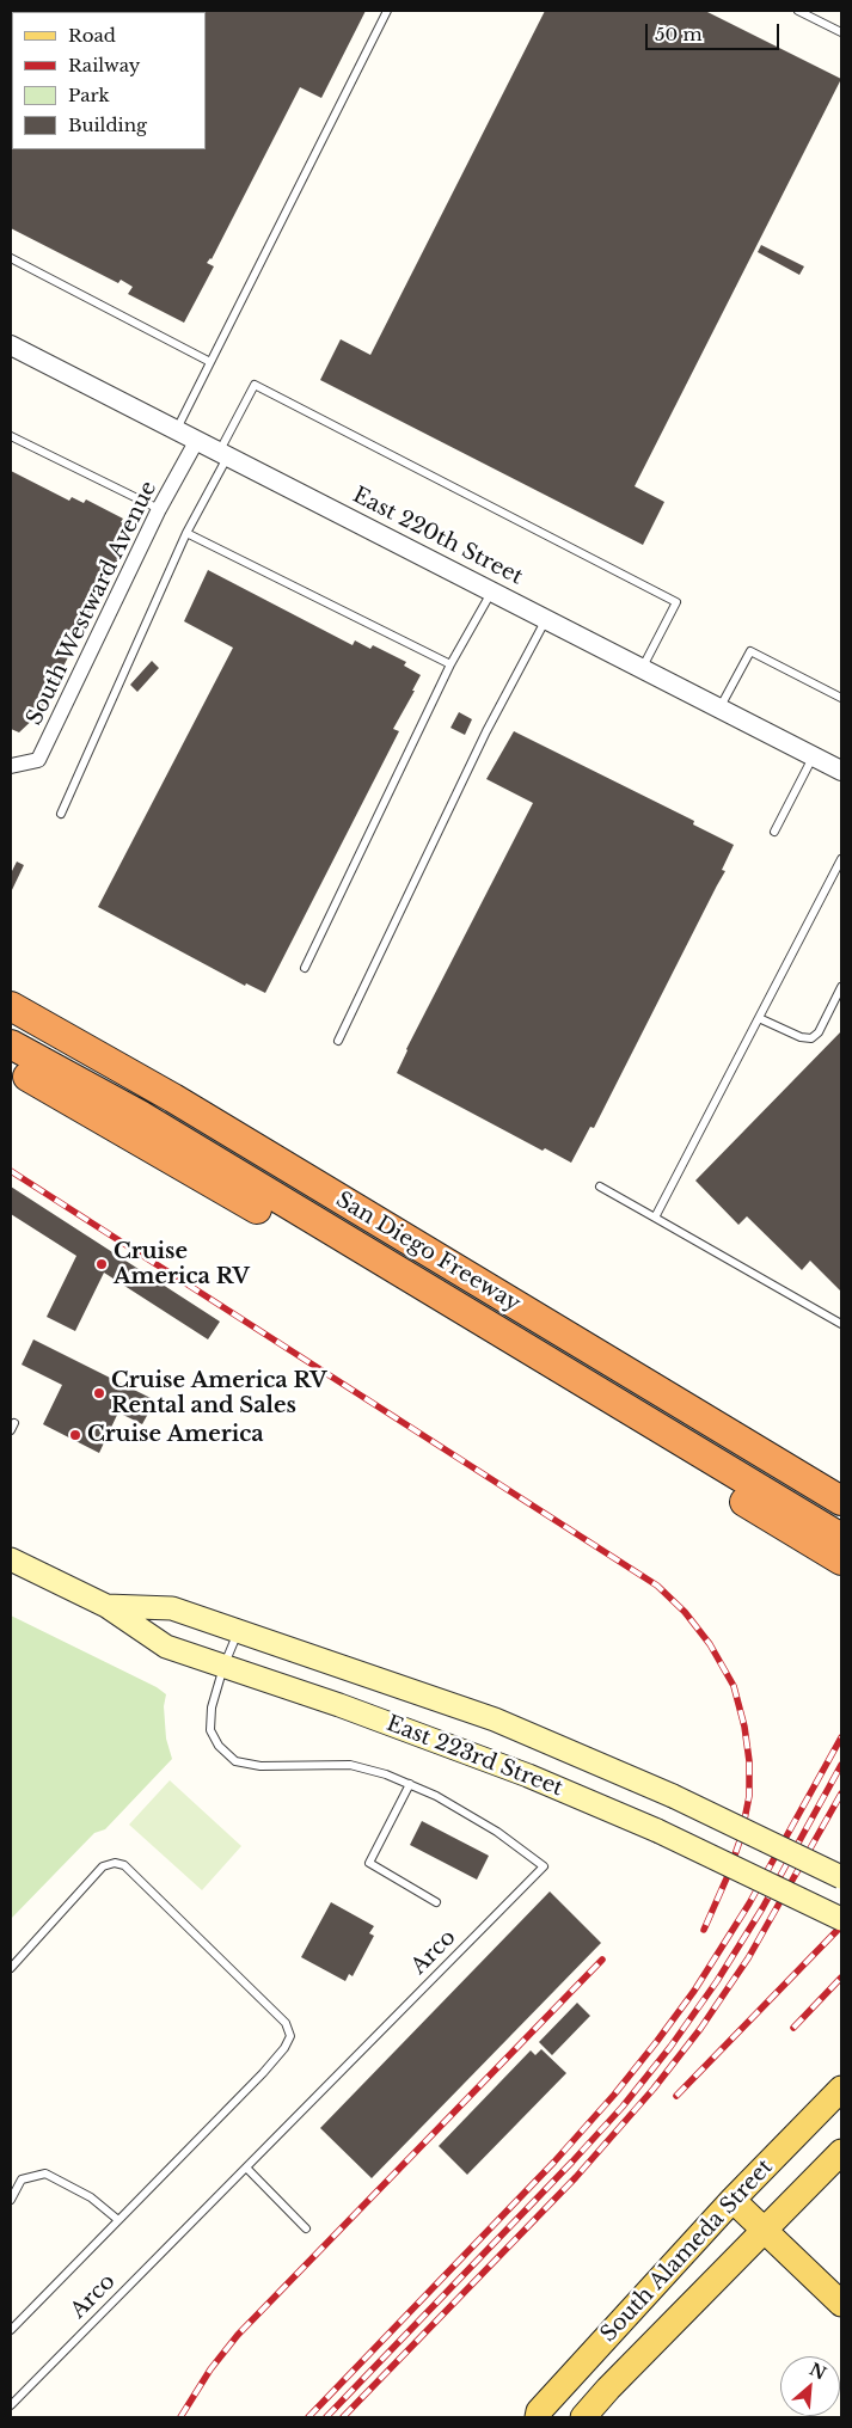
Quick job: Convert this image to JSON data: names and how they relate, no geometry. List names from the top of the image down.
{
  "streets": {
    "highway": ["San Diego Freeway"],
    "main road": ["East 223rd Street", "South Alameda Street"],
    "street": ["East 220th Street", "South Westward Avenue"],
    "lane": ["Arco"]
  },
  "crossings": [
    ["East 220th Street", "South Westward Avenue"],
    ["East 223rd Street", "Arco"]
  ],
  "places": ["Cruise America RV", "Cruise America RV Rental and Sales", "Cruise America"],
  "legend": [
    "Road",
    "Railway",
    "Park",
    "Building"
  ],
  "scale_bar": "50 m",
  "north": "top right"
}
